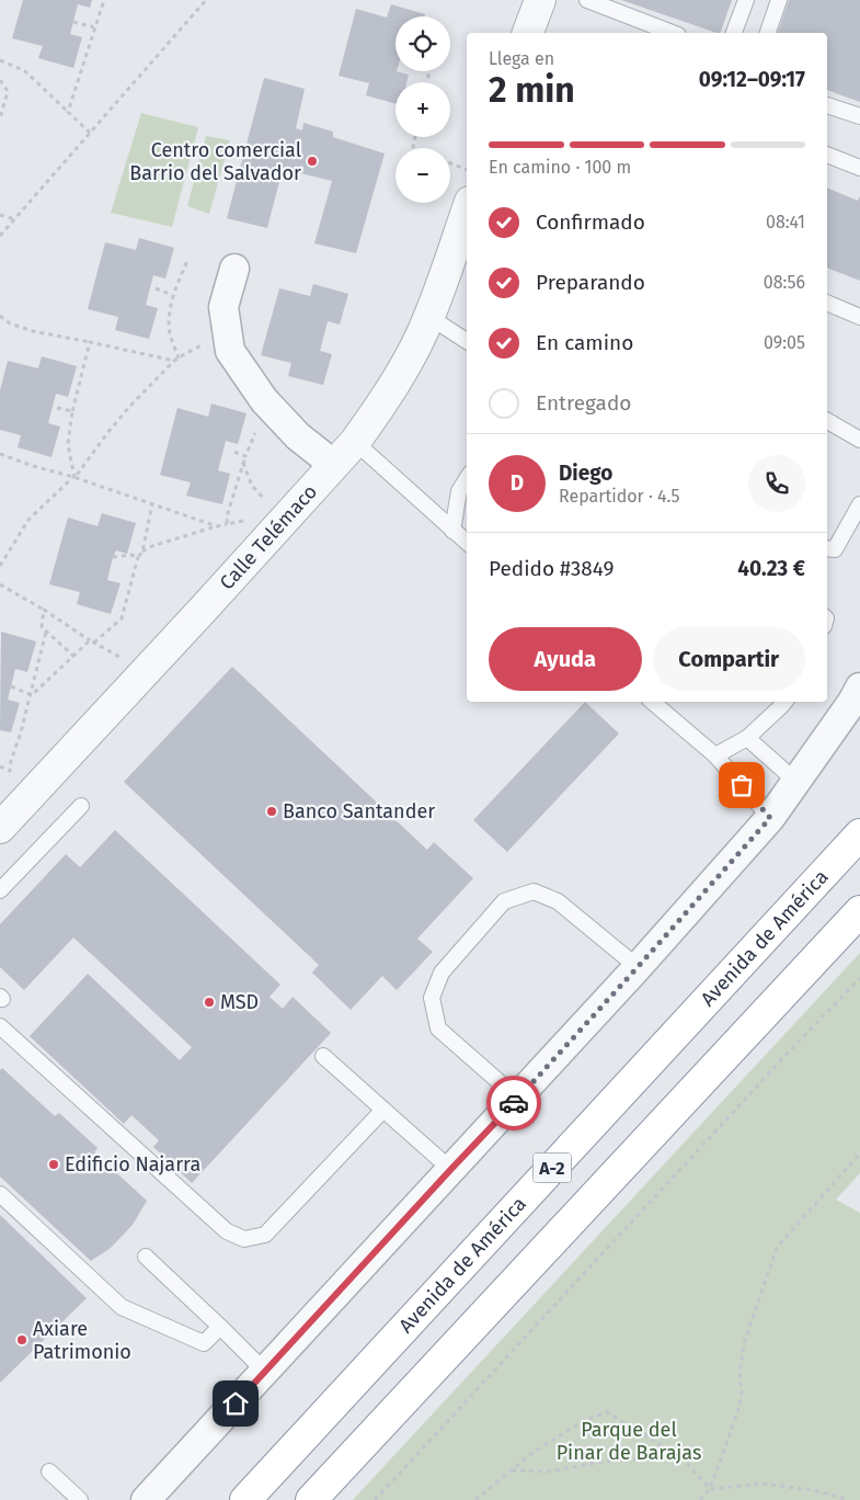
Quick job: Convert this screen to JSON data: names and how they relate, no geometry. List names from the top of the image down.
{
  "streets": {
    "highway": ["Avenida de América", "A-2"],
    "street": ["Calle Telémaco"]
  },
  "parks": ["Parque del Pinar de Barajas"],
  "places": [
    "Centro comercial Barrio del Salvador",
    "Banco Santander",
    "MSD",
    "Edificio Najarra",
    "Axiare Patrimonio"
  ],
  "page": {
    "map_buttons": ["+", "−"],
    "heading": ["2 min", "Llega en", "09:12–09:17"],
    "panel": [
      "Diego",
      "Repartidor · 4.5",
      "Pedido #3849",
      "40.23 €"
    ],
    "bar": "En camino · 100 m",
    "list": [
      ["Confirmado", "08:41"],
      ["Preparando", "08:56"],
      ["En camino", "09:05"],
      "Entregado"
    ],
    "round": "D",
    "buttons": ["Ayuda", "Compartir"]
  }
}
